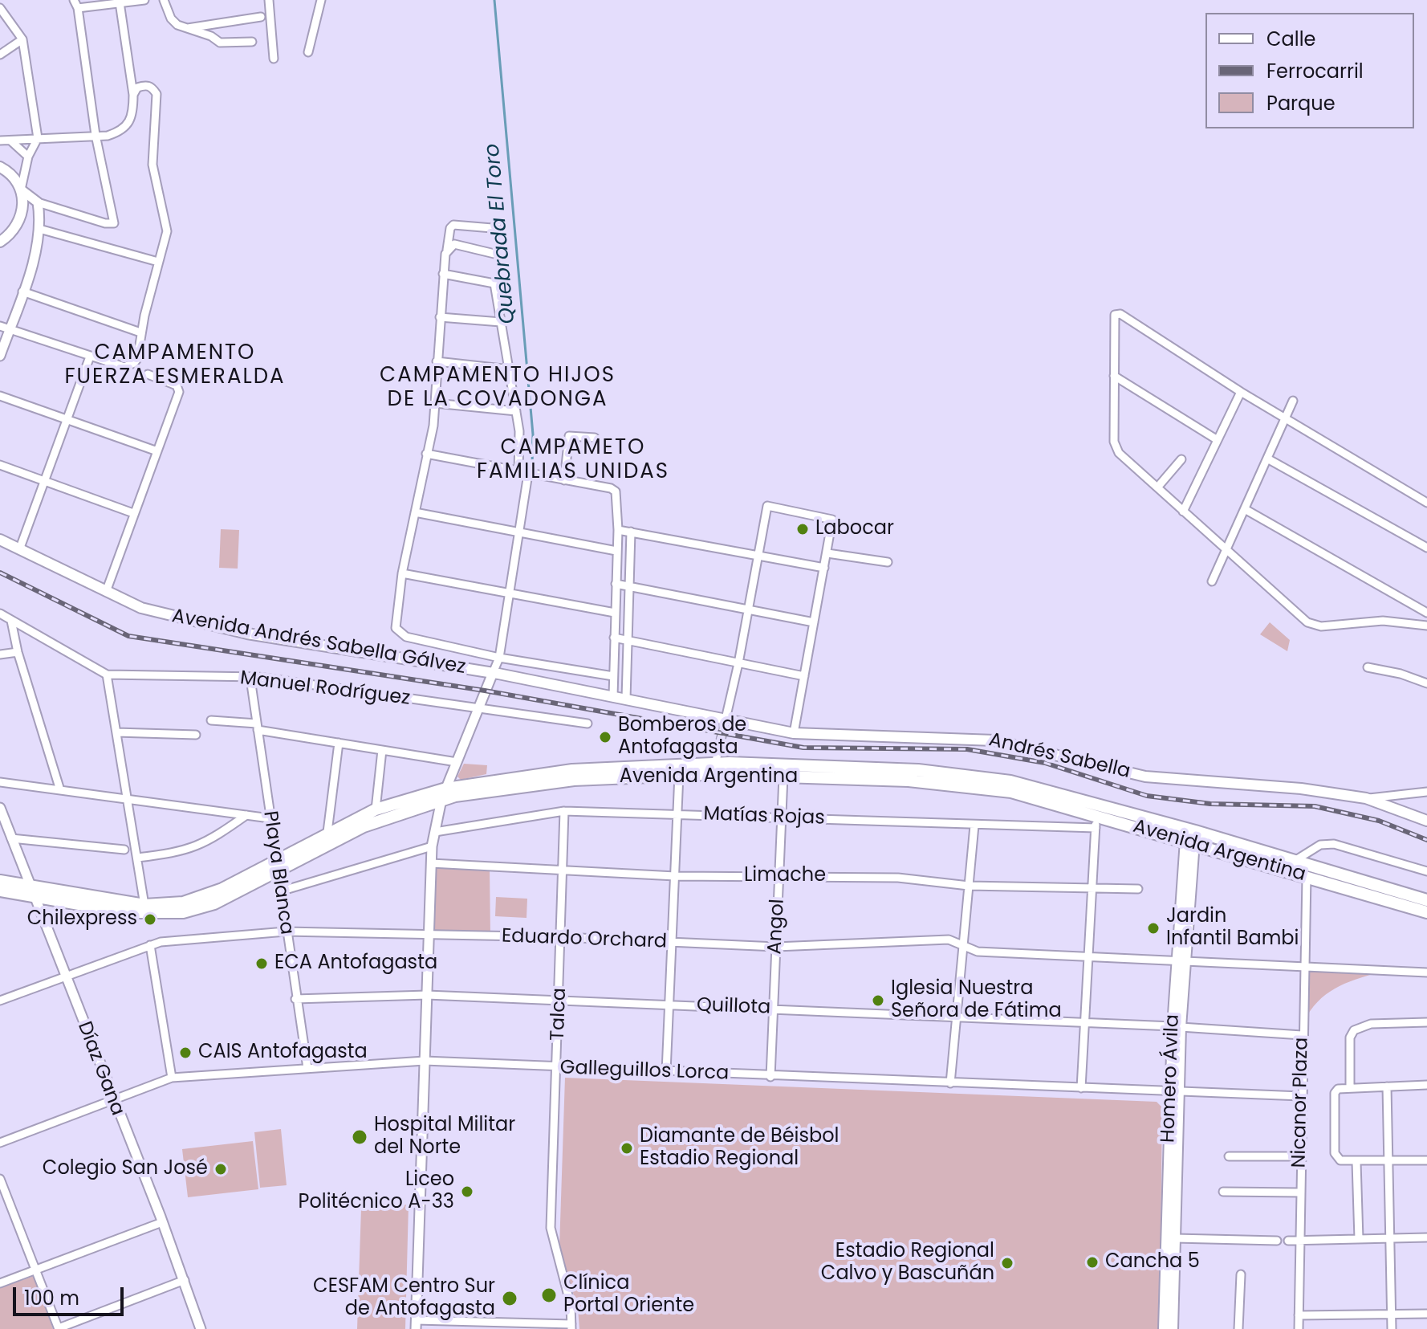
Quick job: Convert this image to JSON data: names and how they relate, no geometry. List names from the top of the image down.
{
  "streets": {
    "main road": [
      "Avenida Andrés Sabella Gálvez",
      "Andrés Sabella",
      "Avenida Argentina",
      "Homero Ávila"
    ],
    "street": [
      "Manuel Rodríguez",
      "Matías Rojas",
      "Playa Blanca",
      "Limache",
      "Angol",
      "Eduardo Orchard",
      "Quillota",
      "Talca",
      "Díaz Gana",
      "Galleguillos Lorca",
      "Nicanor Plaza"
    ]
  },
  "crossings": [
    ["Avenida Andrés Sabella Gálvez", "Andrés Sabella"],
    ["Manuel Rodríguez", "Playa Blanca"],
    ["Avenida Argentina", "Playa Blanca"],
    ["Avenida Argentina", "Angol"],
    ["Avenida Argentina", "Díaz Gana"],
    ["Avenida Argentina", "Homero Ávila"],
    ["Avenida Argentina", "Nicanor Plaza"],
    ["Matías Rojas", "Angol"],
    ["Matías Rojas", "Talca"],
    ["Playa Blanca", "Eduardo Orchard"],
    ["Playa Blanca", "Quillota"],
    ["Playa Blanca", "Galleguillos Lorca"],
    ["Limache", "Angol"],
    ["Limache", "Talca"],
    ["Angol", "Eduardo Orchard"],
    ["Angol", "Quillota"],
    ["Angol", "Galleguillos Lorca"],
    ["Eduardo Orchard", "Talca"],
    ["Eduardo Orchard", "Díaz Gana"],
    ["Eduardo Orchard", "Homero Ávila"],
    ["Eduardo Orchard", "Nicanor Plaza"],
    ["Quillota", "Talca"],
    ["Quillota", "Homero Ávila"],
    ["Quillota", "Nicanor Plaza"],
    ["Talca", "Galleguillos Lorca"],
    ["Díaz Gana", "Galleguillos Lorca"],
    ["Galleguillos Lorca", "Homero Ávila"],
    ["Galleguillos Lorca", "Nicanor Plaza"]
  ],
  "districts": ["CAMPAMENTO FUERZA ESMERALDA", "CAMPAMENTO HIJOS DE LA COVADONGA", "CAMPAMETO FAMILIAS UNIDAS"],
  "water": ["Quebrada El Toro"],
  "places": [
    "Labocar",
    "Bomberos de Antofagasta",
    "Chilexpress",
    "Jardin Infantil Bambi",
    "ECA Antofagasta",
    "Iglesia Nuestra Señora de Fátima",
    "CAIS Antofagasta",
    "Hospital Militar del Norte",
    "Diamante de Béisbol Estadio Regional",
    "Colegio San José",
    "Liceo Politécnico A-33",
    "Cancha 5",
    "Estadio Regional Calvo y Bascuñán",
    "Clínica Portal Oriente",
    "CESFAM Centro Sur de Antofagasta"
  ],
  "legend": ["Calle", "Ferrocarril", "Parque"],
  "scale_bar": "100 m"
}
